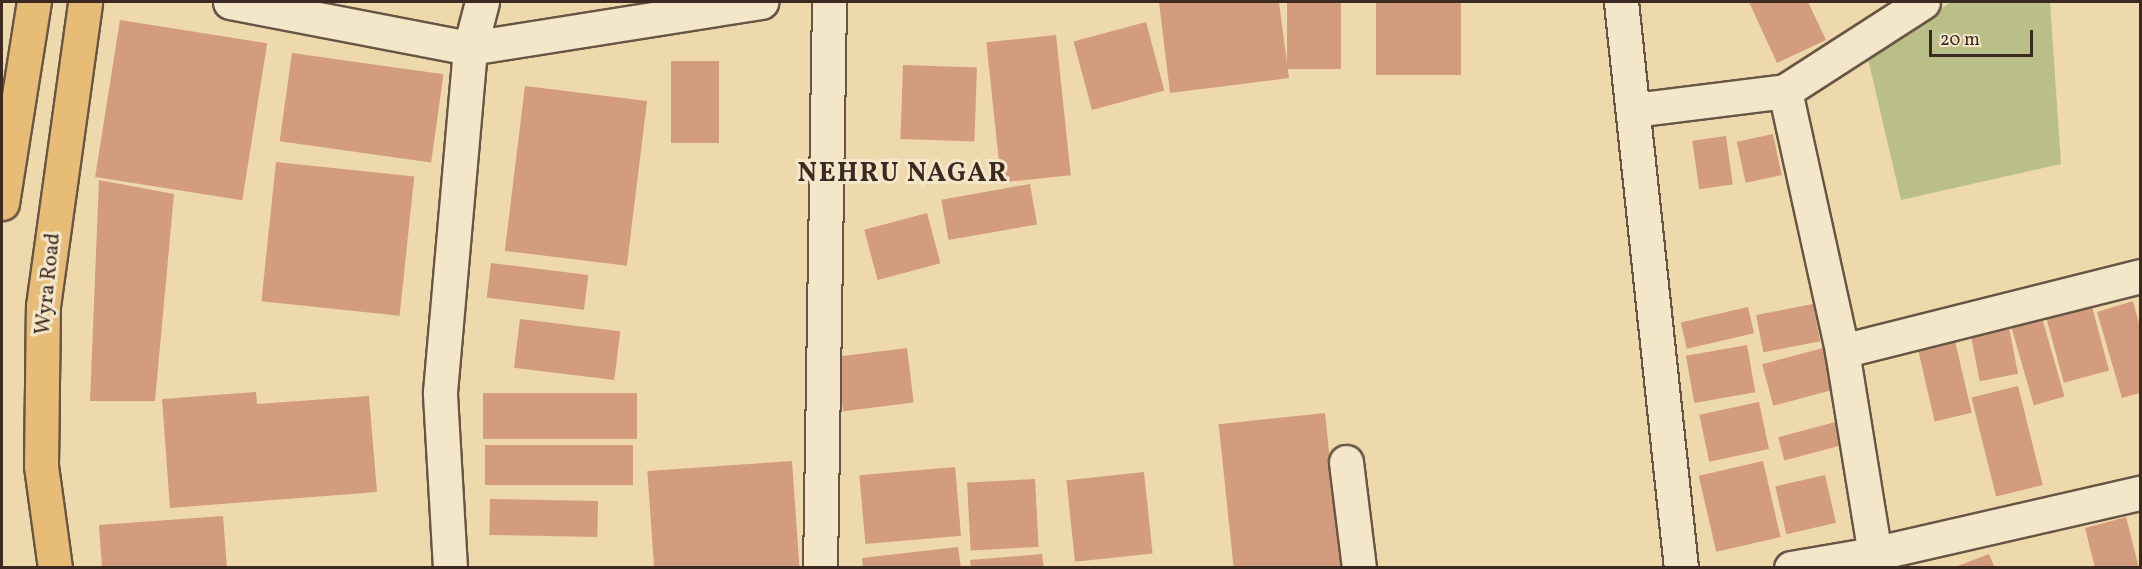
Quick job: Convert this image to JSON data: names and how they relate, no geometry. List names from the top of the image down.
{
  "streets": {
    "main road": ["Wyra Road"]
  },
  "districts": ["NEHRU NAGAR"],
  "scale_bar": "20 m"
}
